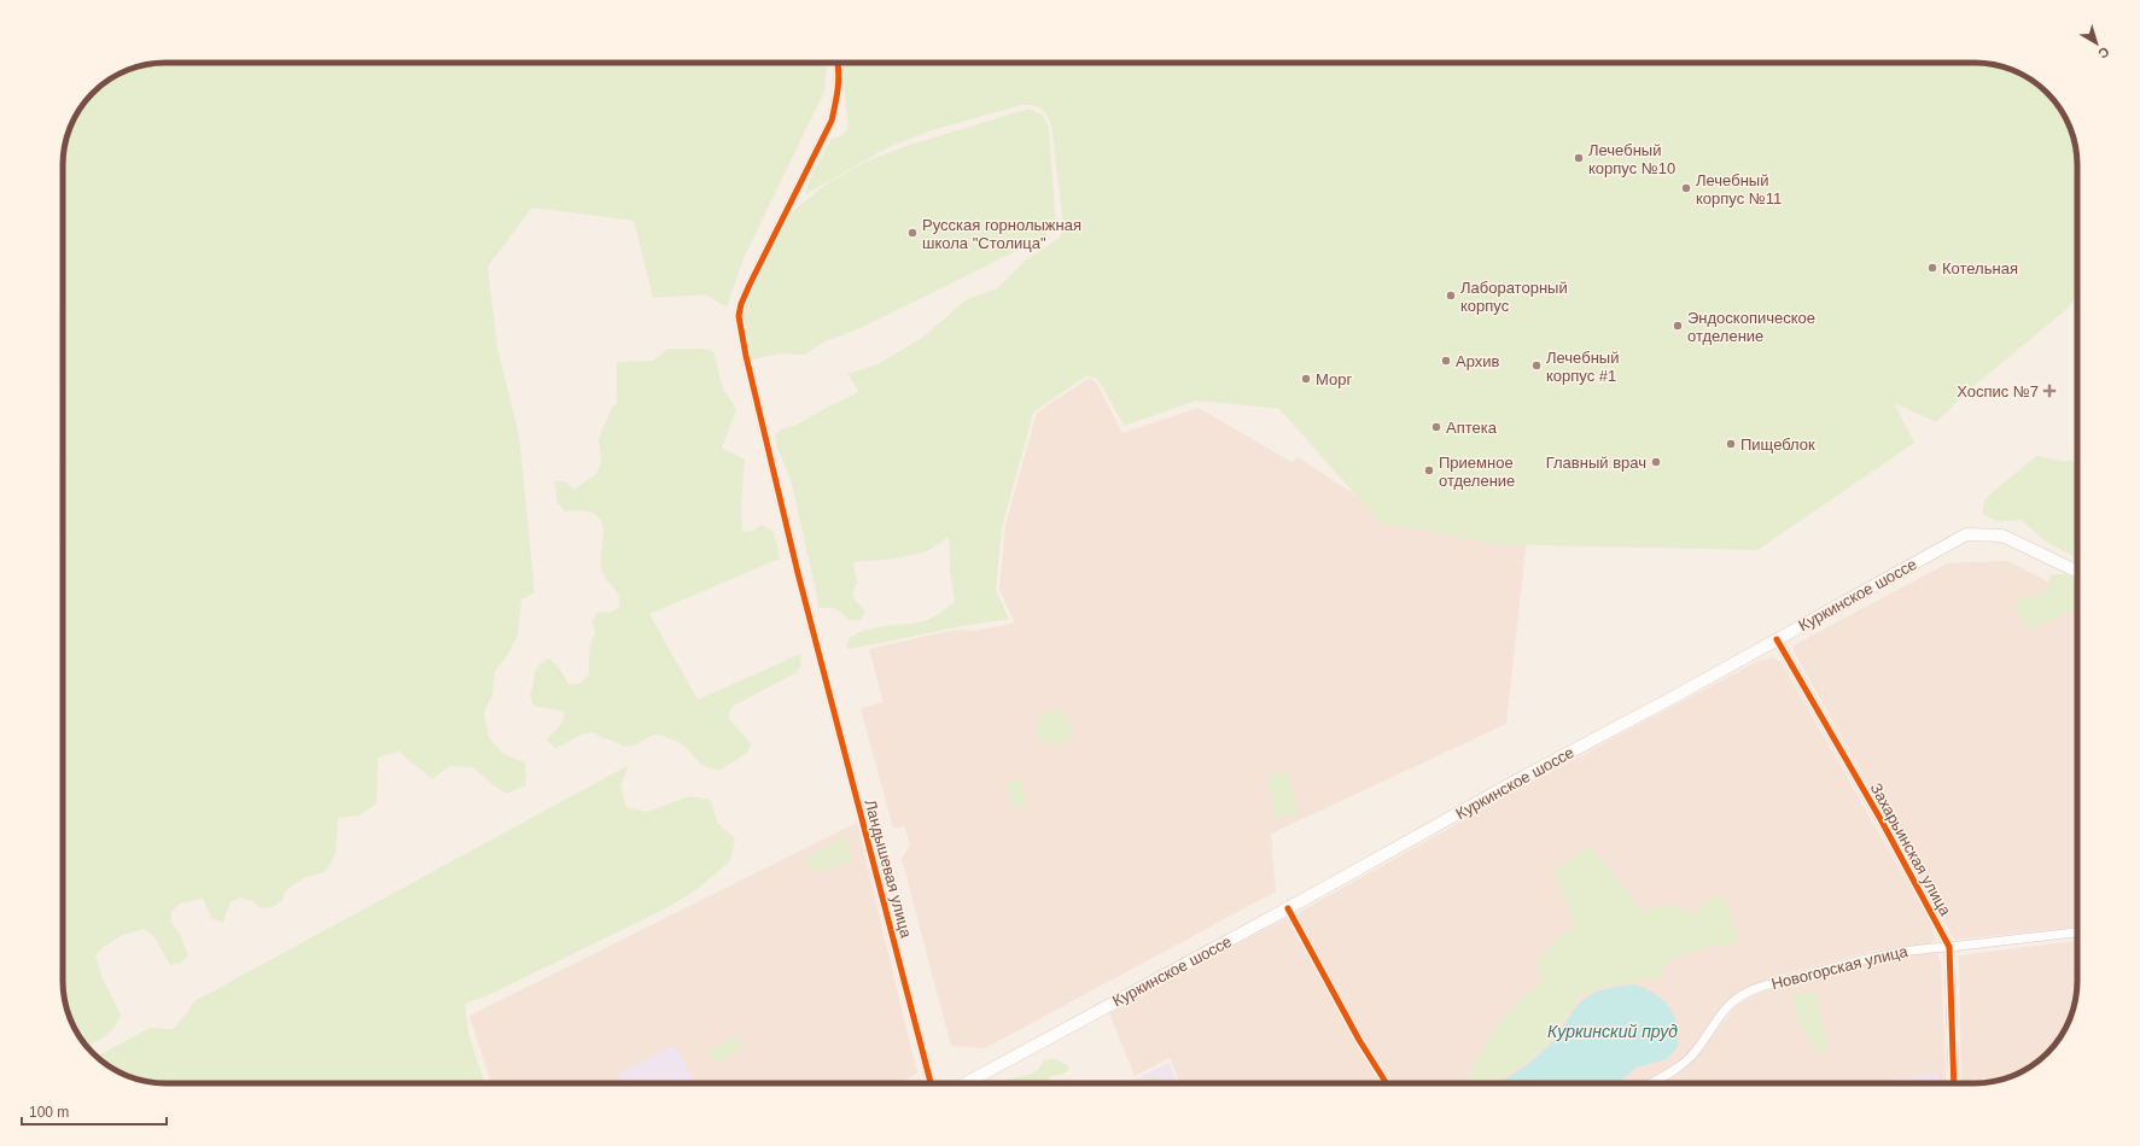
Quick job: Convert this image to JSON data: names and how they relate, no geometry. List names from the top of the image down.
{
  "streets": {
    "main road": ["Куркинское шоссе"],
    "street": ["Захарьинская улица", "Ландышевая улица", "Новогорская улица"]
  },
  "crossings": [
    ["Куркинское шоссе", "Захарьинская улица"],
    ["Захарьинская улица", "Новогорская улица"]
  ],
  "water": ["Куркинский пруд"],
  "places": {
    "other": [
      "Лечебный корпус №10",
      "Лечебный корпус №11",
      "Русская горнолыжная школа \"Столица\"",
      "Котельная",
      "Лабораторный корпус",
      "Эндоскопическое отделение",
      "Архив",
      "Лечебный корпус #1",
      "Морг",
      "Аптека",
      "Пищеблок",
      "Главный врач",
      "Приемное отделение"
    ],
    "health": ["Хоспис №7"]
  },
  "scale_bar": "100 m",
  "north": "bottom right"
}
